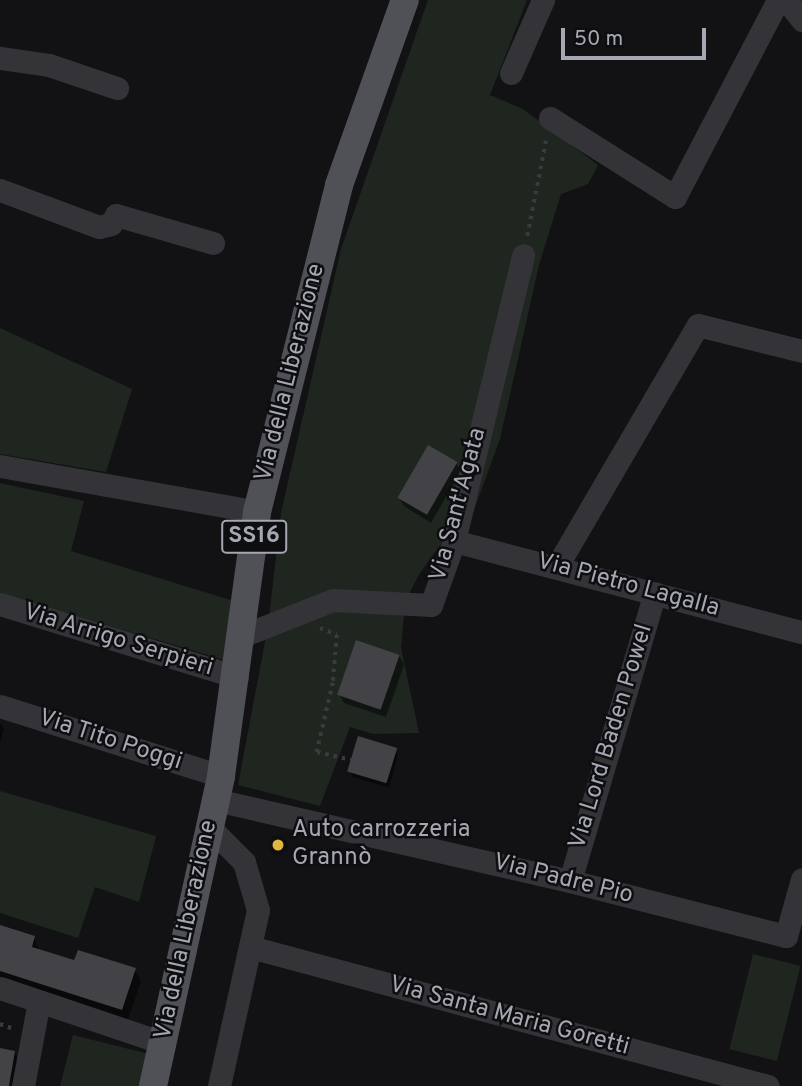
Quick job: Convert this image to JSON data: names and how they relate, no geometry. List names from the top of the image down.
{
  "streets": {
    "main road": ["Via della Liberazione", "SS16"],
    "street": [
      "Via Sant'Agata",
      "Via Pietro Lagalla",
      "Via Arrigo Serpieri",
      "Via Lord Baden Powel",
      "Via Tito Poggi",
      "Via Padre Pio",
      "Via Santa Maria Goretti"
    ]
  },
  "crossings": [
    ["Via della Liberazione", "Via Sant'Agata"],
    ["Via della Liberazione", "Via Arrigo Serpieri"],
    ["Via della Liberazione", "Via Tito Poggi"],
    ["Via della Liberazione", "Via Padre Pio"],
    ["Via Sant'Agata", "Via Pietro Lagalla"],
    ["Via Pietro Lagalla", "Via Lord Baden Powel"],
    ["Via Lord Baden Powel", "Via Padre Pio"],
    ["Via Tito Poggi", "Via Padre Pio"]
  ],
  "places": ["Auto carrozzeria Grannò"],
  "scale_bar": "50 m"
}
